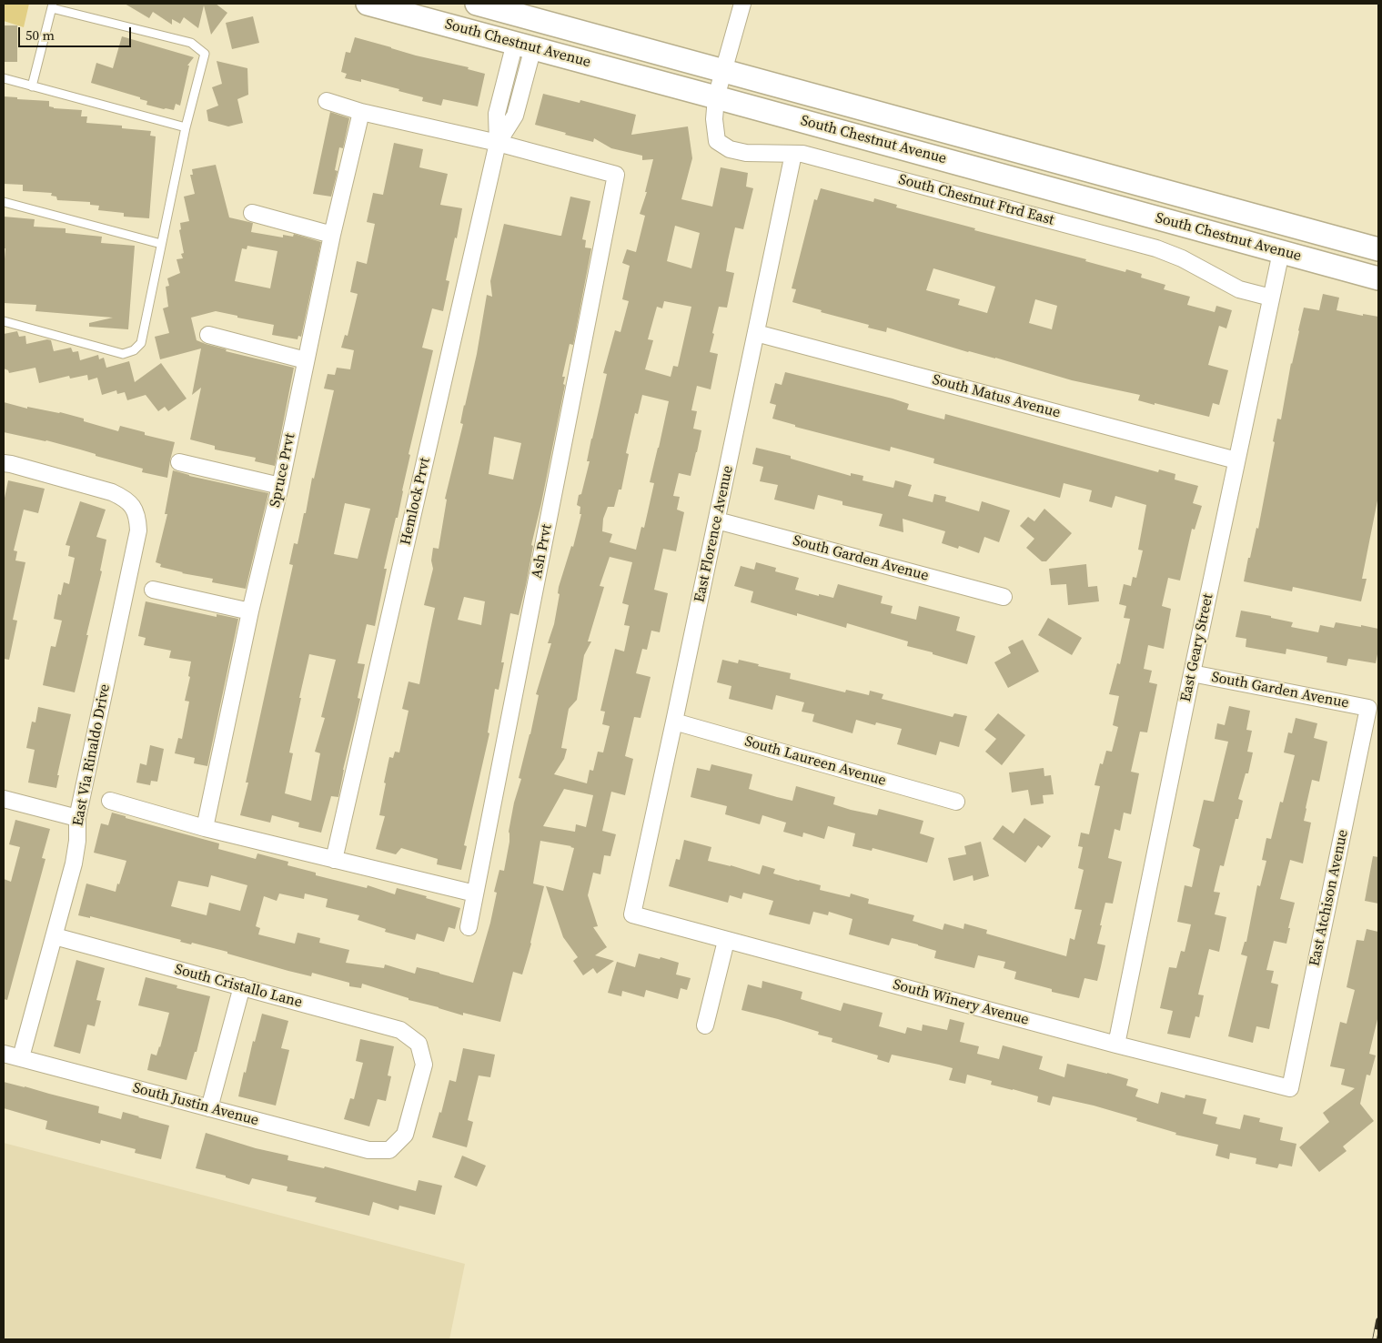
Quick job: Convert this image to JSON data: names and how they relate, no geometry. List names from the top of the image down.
{
  "streets": {
    "main road": ["South Chestnut Avenue"],
    "street": [
      "South Chestnut Ftrd East",
      "South Matus Avenue",
      "Spruce Prvt",
      "Hemlock Prvt",
      "East Florence Avenue",
      "Ash Prvt",
      "South Garden Avenue",
      "East Geary Street",
      "East Via Rinaldo Drive",
      "South Laureen Avenue",
      "East Atchison Avenue",
      "South Cristallo Lane",
      "South Winery Avenue",
      "South Justin Avenue"
    ]
  },
  "crossings": [
    ["South Chestnut Avenue", "South Chestnut Ftrd East"],
    ["South Chestnut Avenue", "Hemlock Prvt"],
    ["South Chestnut Avenue", "East Geary Street"],
    ["South Chestnut Ftrd East", "East Florence Avenue"],
    ["South Chestnut Ftrd East", "East Geary Street"],
    ["South Matus Avenue", "East Florence Avenue"],
    ["South Matus Avenue", "East Geary Street"],
    ["Hemlock Prvt", "Ash Prvt"],
    ["East Florence Avenue", "South Garden Avenue"],
    ["East Florence Avenue", "South Laureen Avenue"],
    ["East Florence Avenue", "South Winery Avenue"],
    ["South Garden Avenue", "East Geary Street"],
    ["South Garden Avenue", "East Atchison Avenue"],
    ["East Geary Street", "South Winery Avenue"],
    ["East Via Rinaldo Drive", "South Cristallo Lane"],
    ["East Via Rinaldo Drive", "South Justin Avenue"],
    ["East Atchison Avenue", "South Winery Avenue"],
    ["South Cristallo Lane", "South Justin Avenue"]
  ],
  "scale_bar": "50 m"
}
